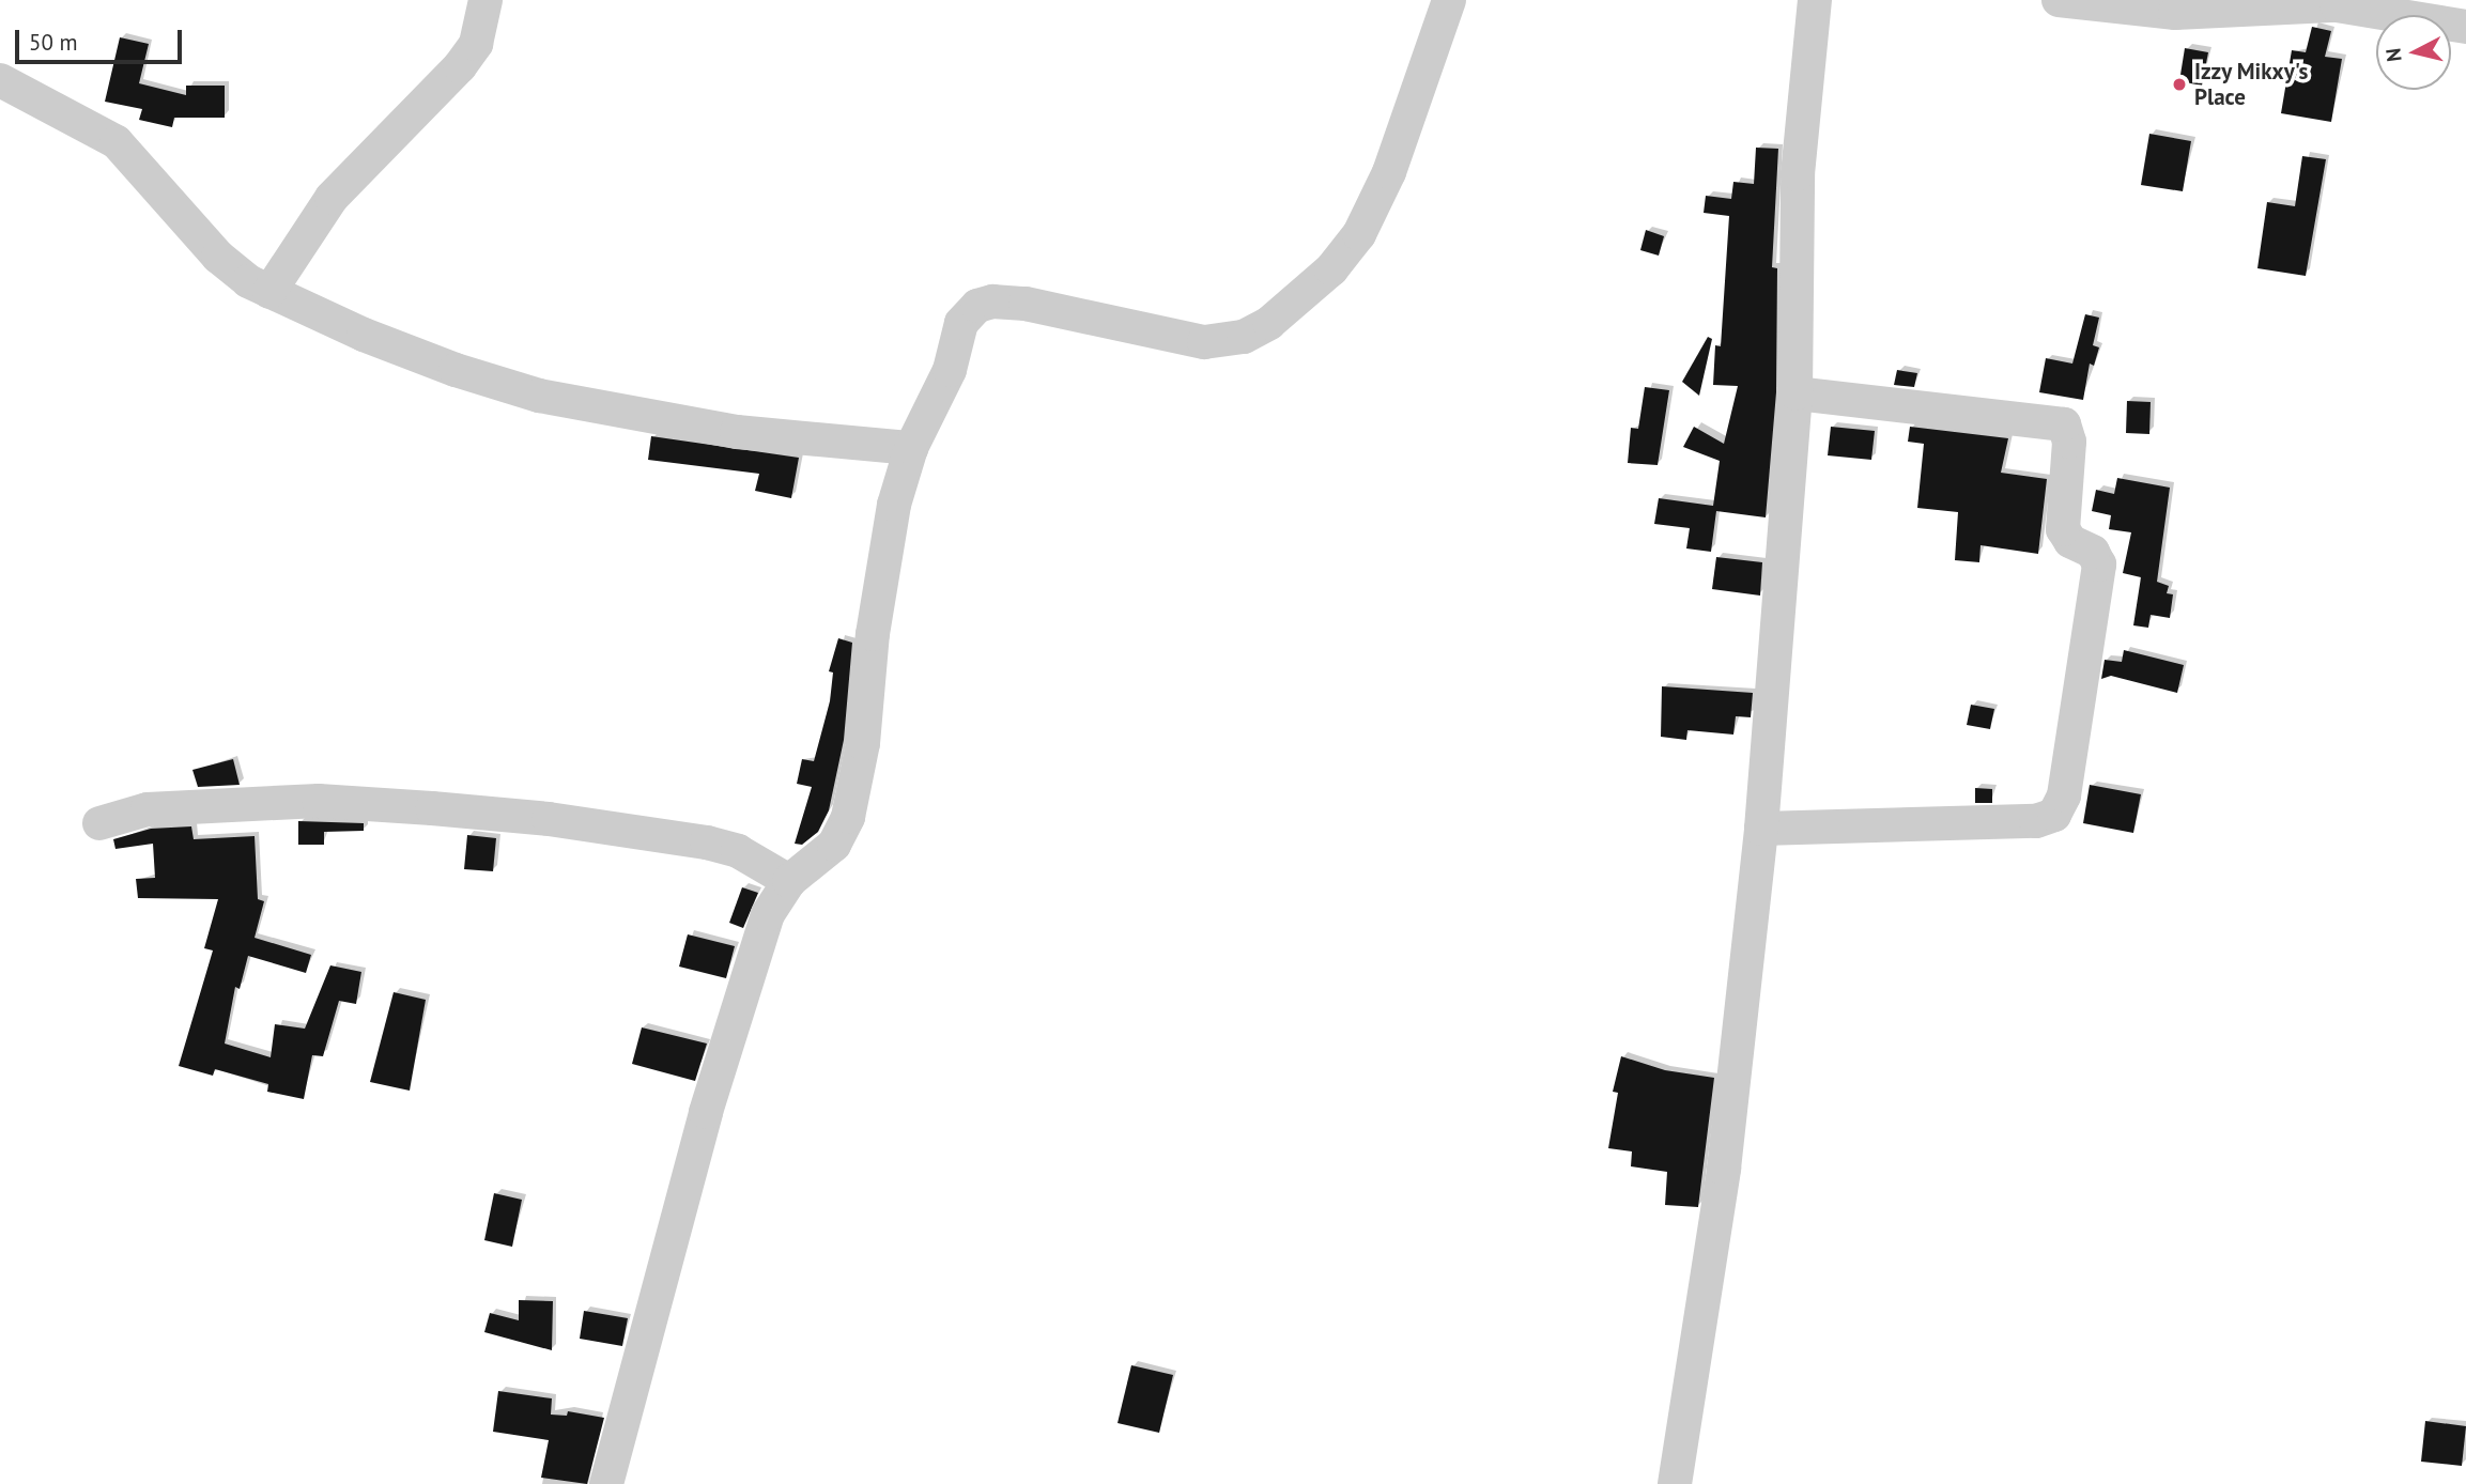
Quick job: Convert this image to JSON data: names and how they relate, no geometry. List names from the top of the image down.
{
  "places": ["Izzy Mikxy's Place"],
  "scale_bar": "50 m",
  "north": "left"
}
